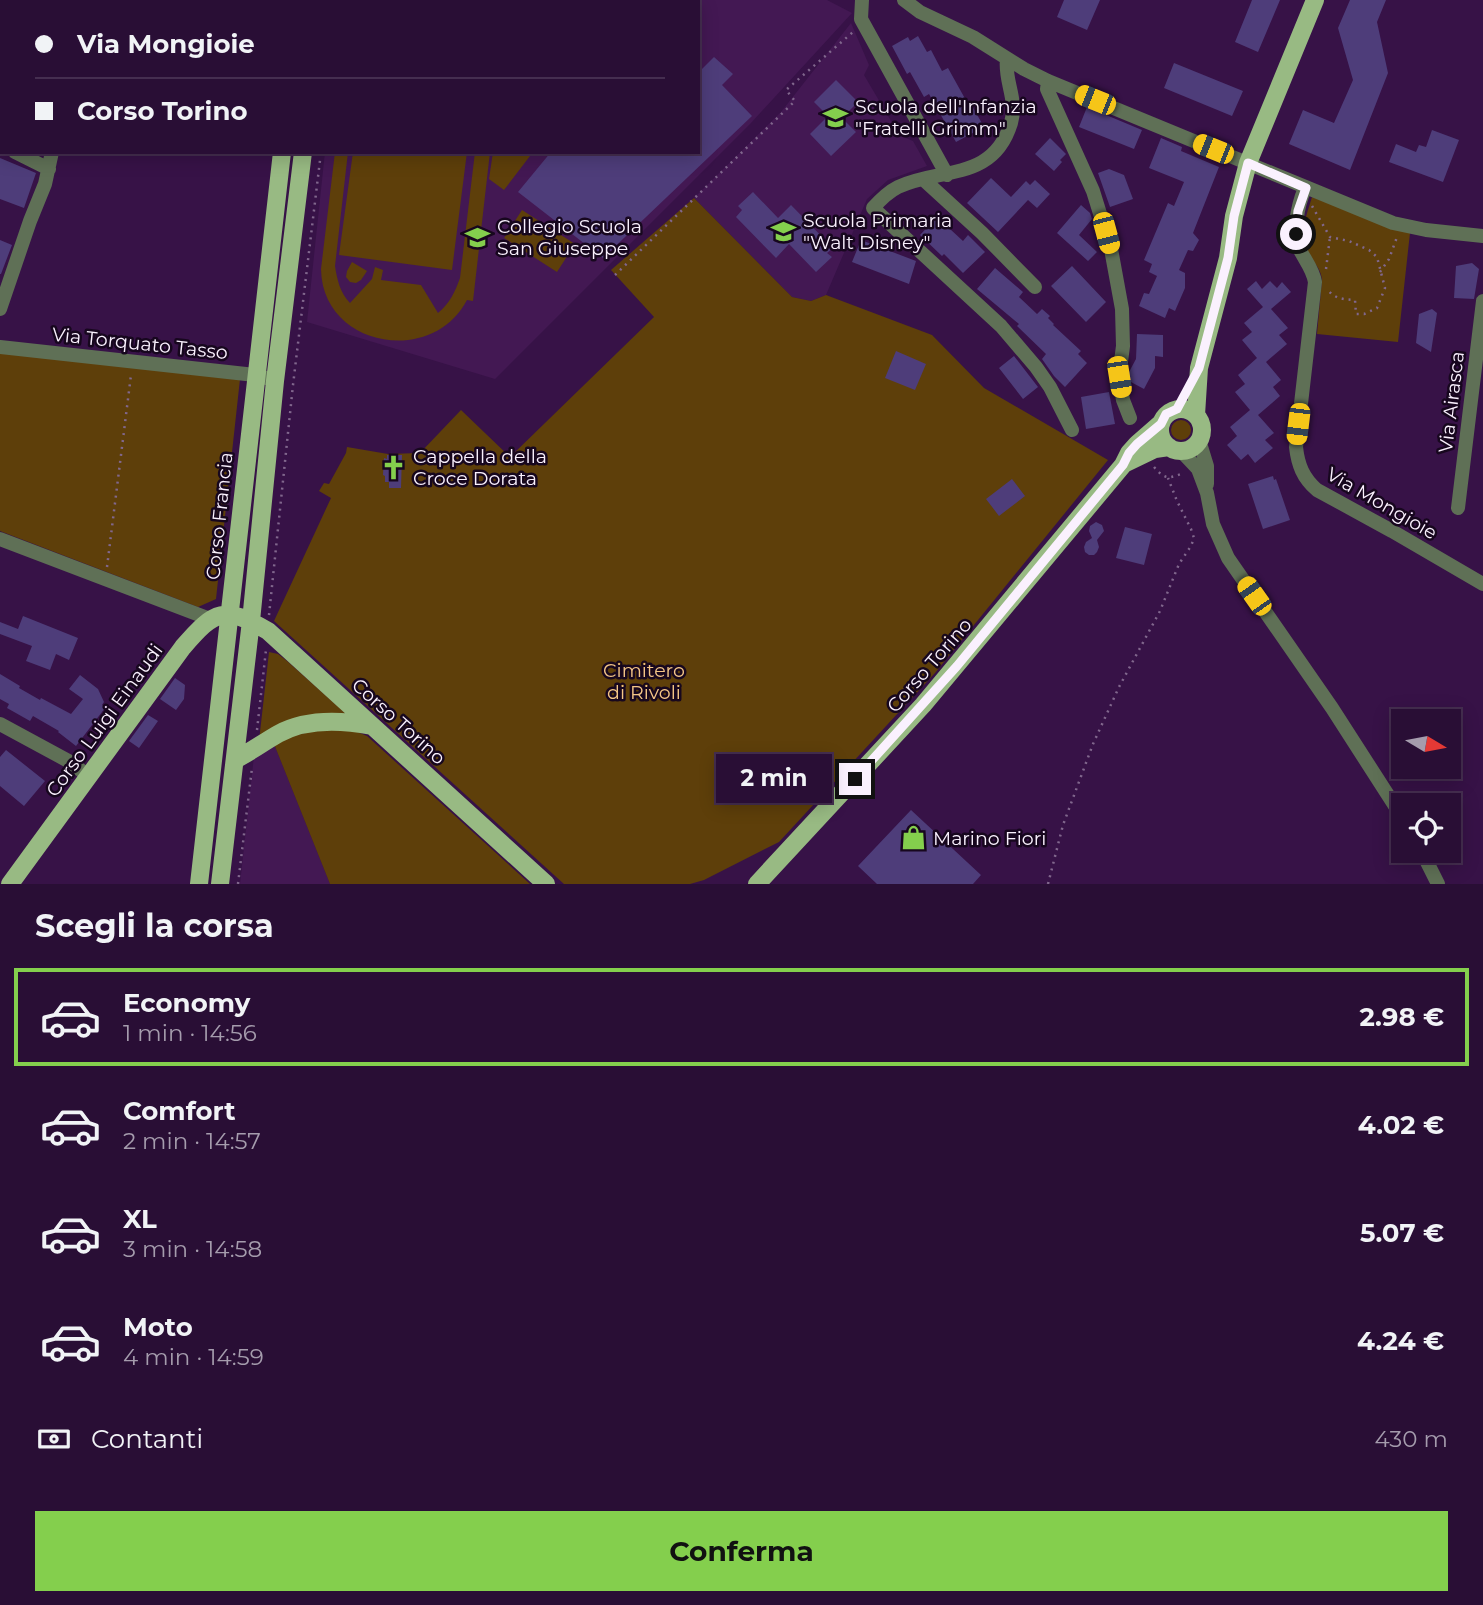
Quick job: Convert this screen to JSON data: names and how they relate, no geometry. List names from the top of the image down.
{
  "streets": {
    "main road": ["Corso Francia", "Corso Torino", "Corso Luigi Einaudi"],
    "street": ["Via Torquato Tasso", "Via Airasca", "Via Mongioie"]
  },
  "crossings": [
    ["Via Torquato Tasso", "Corso Francia"]
  ],
  "parks": ["Cimitero di Rivoli"],
  "places": {
    "school or university": ["Scuola dell'Infanzia \"Fratelli Grimm\"", "Scuola Primaria \"Walt Disney\"", "Collegio Scuola San Giuseppe"],
    "church": ["Cappella della Croce Dorata"],
    "shop": ["Marino Fiori"]
  },
  "north": "right",
  "page": {
    "banner": ["Via Mongioie", "Corso Torino"],
    "bubble": "2 min",
    "heading": "Scegli la corsa",
    "list": [
      {
        "name": "Economy",
        "note": "1 min · 14:56",
        "value": "2.98 €"
      },
      {
        "name": "Comfort",
        "note": "2 min · 14:57",
        "value": "4.02 €"
      },
      {
        "name": "XL",
        "note": "3 min · 14:58",
        "value": "5.07 €"
      },
      {
        "name": "Moto",
        "note": "4 min · 14:59",
        "value": "4.24 €"
      }
    ],
    "pay": ["Contanti", "430 m"],
    "buttons": "Conferma"
  }
}
